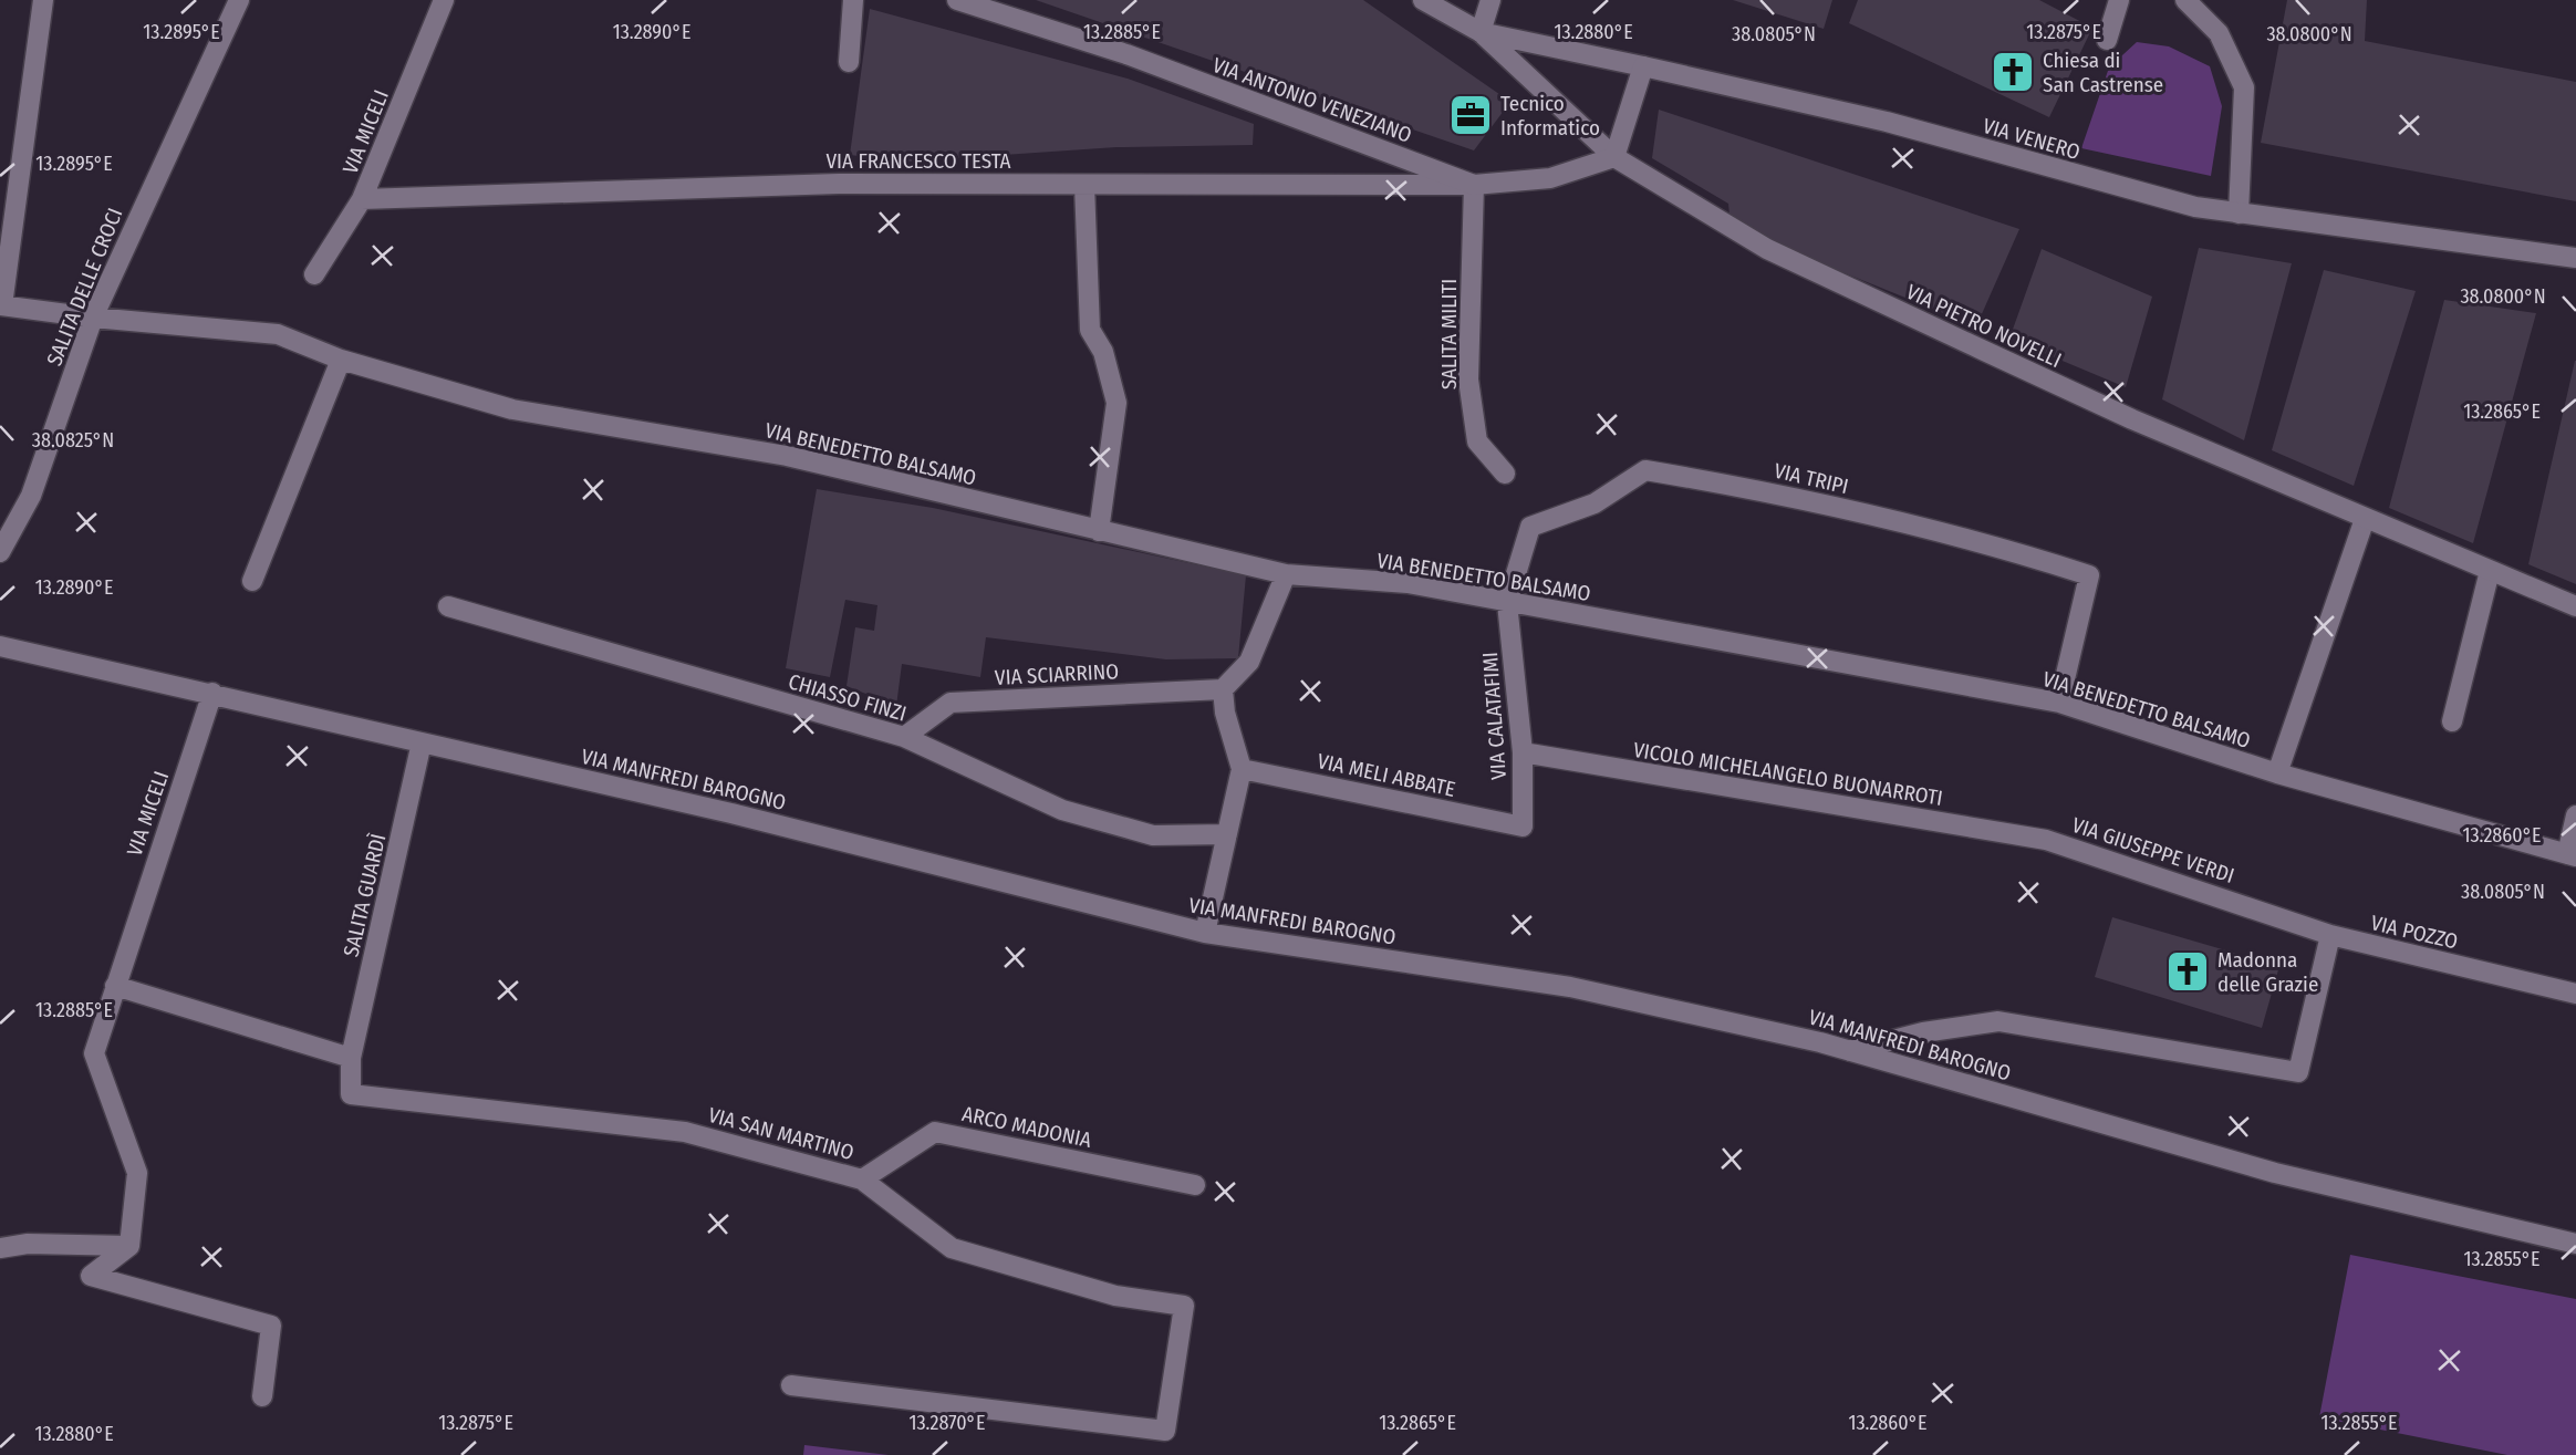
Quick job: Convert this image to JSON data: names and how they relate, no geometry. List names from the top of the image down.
{
  "streets": {
    "street": [
      "VIA ANTONIO VENEZIANO",
      "VIA MICELI",
      "VIA VENERO",
      "VIA FRANCESCO TESTA",
      "SALITA DELLE CROCI",
      "VIA PIETRO NOVELLI",
      "SALITA MILITI",
      "VIA BENEDETTO BALSAMO",
      "VIA TRIPI",
      "VIA SCIARRINO",
      "CHIASSO FINZI",
      "VIA CALATAFIMI",
      "VICOLO MICHELANGELO BUONARROTI",
      "VIA MELI ABBATE",
      "VIA MANFREDI BAROGNO",
      "VIA GIUSEPPE VERDI",
      "SALITA GUARDÌ",
      "VIA POZZO",
      "ARCO MADONIA",
      "VIA SAN MARTINO"
    ]
  },
  "crossings": [
    ["VIA ANTONIO VENEZIANO", "VIA FRANCESCO TESTA"],
    ["VIA ANTONIO VENEZIANO", "SALITA MILITI"],
    ["VIA MICELI", "VIA FRANCESCO TESTA"],
    ["VIA MICELI", "VIA MANFREDI BAROGNO"],
    ["VIA VENERO", "VIA PIETRO NOVELLI"],
    ["VIA FRANCESCO TESTA", "VIA PIETRO NOVELLI"],
    ["VIA FRANCESCO TESTA", "SALITA MILITI"],
    ["VIA BENEDETTO BALSAMO", "VIA TRIPI"],
    ["VIA BENEDETTO BALSAMO", "VIA CALATAFIMI"],
    ["VIA TRIPI", "VIA CALATAFIMI"],
    ["VIA SCIARRINO", "CHIASSO FINZI"],
    ["VIA CALATAFIMI", "VICOLO MICHELANGELO BUONARROTI"],
    ["VIA CALATAFIMI", "VIA MELI ABBATE"],
    ["VICOLO MICHELANGELO BUONARROTI", "VIA GIUSEPPE VERDI"],
    ["VIA MANFREDI BAROGNO", "SALITA GUARDÌ"],
    ["VIA GIUSEPPE VERDI", "VIA POZZO"],
    ["SALITA GUARDÌ", "VIA SAN MARTINO"],
    ["ARCO MADONIA", "VIA SAN MARTINO"]
  ],
  "places": {
    "church": ["Chiesa di San Castrense", "Madonna delle Grazie"],
    "office": ["Tecnico Informatico"]
  },
  "coordinates": [
    "13.2895°E",
    "13.2890°E",
    "13.2885°E",
    "13.2880°E",
    "13.2875°E",
    "38.0800°N",
    "38.0805°N",
    "13.2865°E",
    "38.0825°N",
    "13.2860°E",
    "13.2855°E",
    "13.2870°E"
  ]
}
